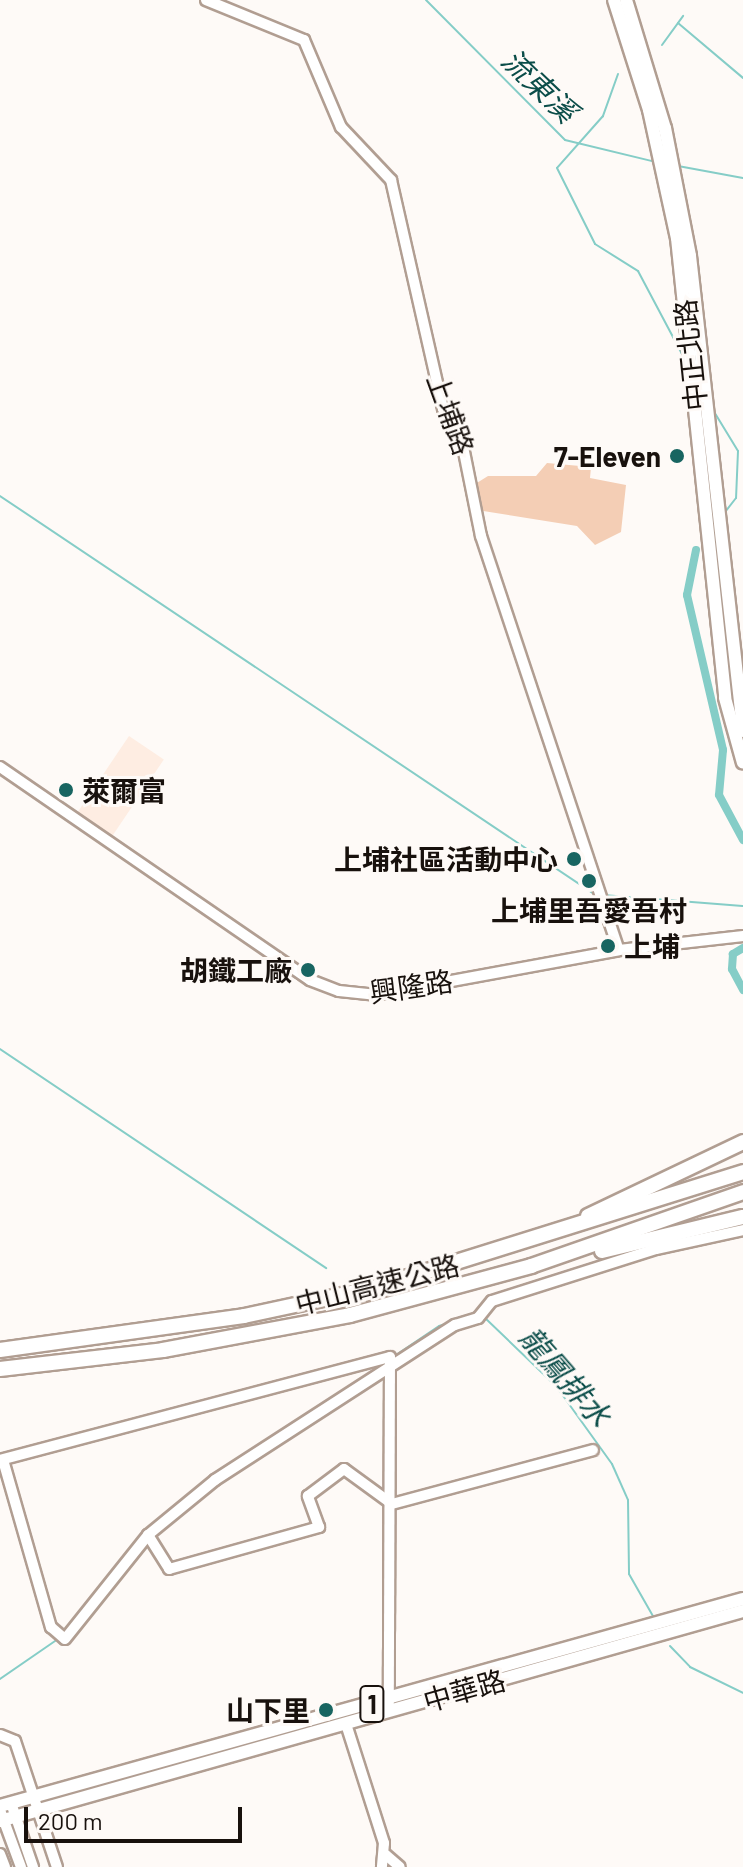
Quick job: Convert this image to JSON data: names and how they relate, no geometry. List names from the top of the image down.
{
  "streets": {
    "highway": ["中山高速公路"],
    "main road": ["中正北路", "中華路", "1"],
    "street": ["上埔路", "興隆路"]
  },
  "crossings": [
    ["上埔路", "興隆路"]
  ],
  "water": ["流東溪", "龍鳳排水"],
  "places": [
    "7-Eleven",
    "萊爾富",
    "上埔社區活動中心",
    "上埔里吾愛吾村",
    "上埔",
    "胡鐵工廠",
    "山下里"
  ],
  "scale_bar": "200 m"
}
